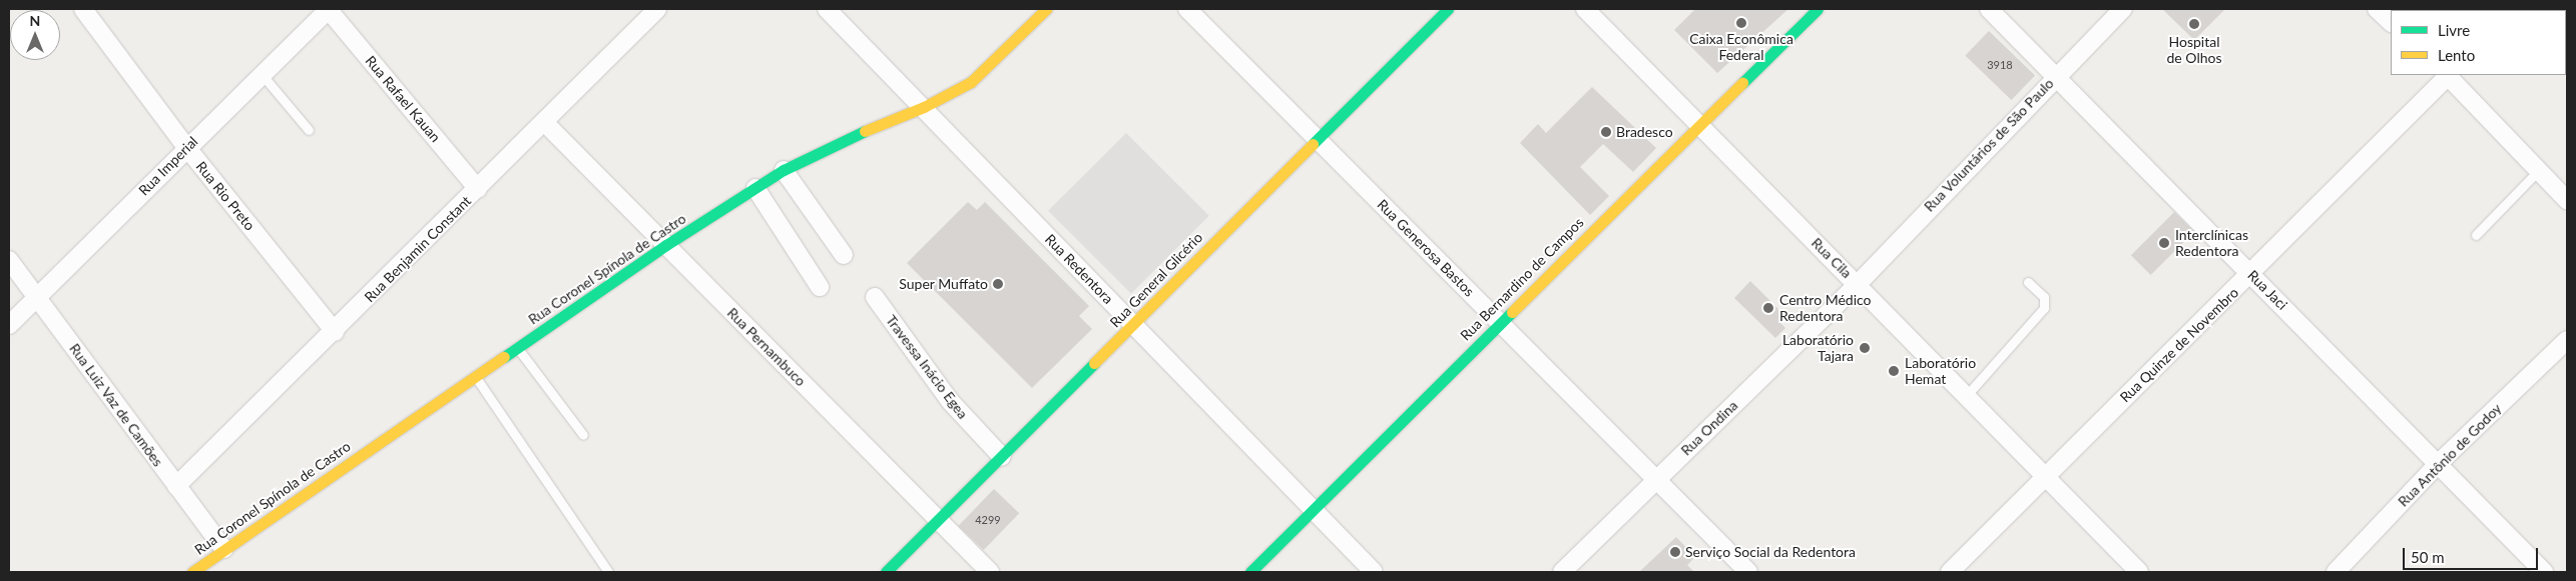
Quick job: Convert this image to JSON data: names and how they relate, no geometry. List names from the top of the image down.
{
  "streets": {
    "street": [
      "Rua Rafael Kauan",
      "Rua Voluntários de São Paulo",
      "Rua Imperial",
      "Rua Rio Preto",
      "Rua Generosa Bastos",
      "Rua Benjamin Constant",
      "Rua Cila",
      "Rua Coronel Spínola de Castro",
      "Rua Redentora",
      "Rua Bernardino de Campos",
      "Rua General Glicério",
      "Rua Jaci",
      "Rua Quinze de Novembro",
      "Rua Pernambuco",
      "Travessa Inácio Egea",
      "Rua Luiz Vaz de Camões",
      "Rua Ondina",
      "Rua Antônio de Godoy"
    ]
  },
  "crossings": [
    ["Rua Rafael Kauan", "Rua Imperial"],
    ["Rua Rafael Kauan", "Rua Benjamin Constant"],
    ["Rua Voluntários de São Paulo", "Rua Cila"],
    ["Rua Voluntários de São Paulo", "Rua Jaci"],
    ["Rua Voluntários de São Paulo", "Rua Ondina"],
    ["Rua Imperial", "Rua Rio Preto"],
    ["Rua Imperial", "Rua Luiz Vaz de Camões"],
    ["Rua Rio Preto", "Rua Benjamin Constant"],
    ["Rua Generosa Bastos", "Rua Bernardino de Campos"],
    ["Rua Generosa Bastos", "Rua General Glicério"],
    ["Rua Generosa Bastos", "Rua Ondina"],
    ["Rua Benjamin Constant", "Rua Pernambuco"],
    ["Rua Benjamin Constant", "Rua Luiz Vaz de Camões"],
    ["Rua Cila", "Rua Bernardino de Campos"],
    ["Rua Cila", "Rua Quinze de Novembro"],
    ["Rua Cila", "Rua Ondina"],
    ["Rua Coronel Spínola de Castro", "Rua Redentora"],
    ["Rua Coronel Spínola de Castro", "Rua Pernambuco"],
    ["Rua Coronel Spínola de Castro", "Rua Luiz Vaz de Camões"],
    ["Rua Redentora", "Rua Bernardino de Campos"],
    ["Rua Redentora", "Rua General Glicério"],
    ["Rua General Glicério", "Rua Pernambuco"],
    ["Rua General Glicério", "Travessa Inácio Egea"],
    ["Rua Jaci", "Rua Quinze de Novembro"],
    ["Rua Jaci", "Rua Antônio de Godoy"]
  ],
  "places": [
    "Caixa Econômica Federal",
    "Hospital de Olhos",
    "Bradesco",
    "Interclínicas Redentora",
    "Super Muffato",
    "Centro Médico Redentora",
    "Laboratório Tajara",
    "Laboratório Hemat",
    "Serviço Social da Redentora"
  ],
  "house_numbers": ["3918", "4299"],
  "legend": ["Livre", "Lento"],
  "scale_bar": "50 m",
  "north": "top"
}
